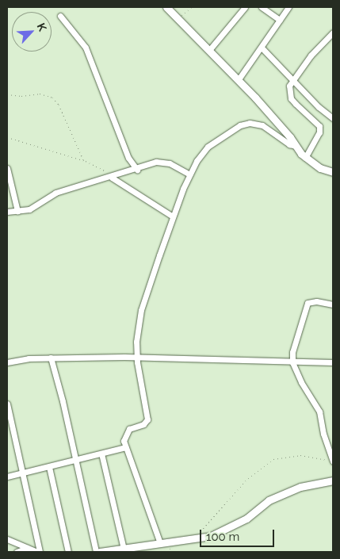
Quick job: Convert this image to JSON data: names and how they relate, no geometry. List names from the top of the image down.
{
  "scale_bar": "100 m",
  "north": "top right"
}
